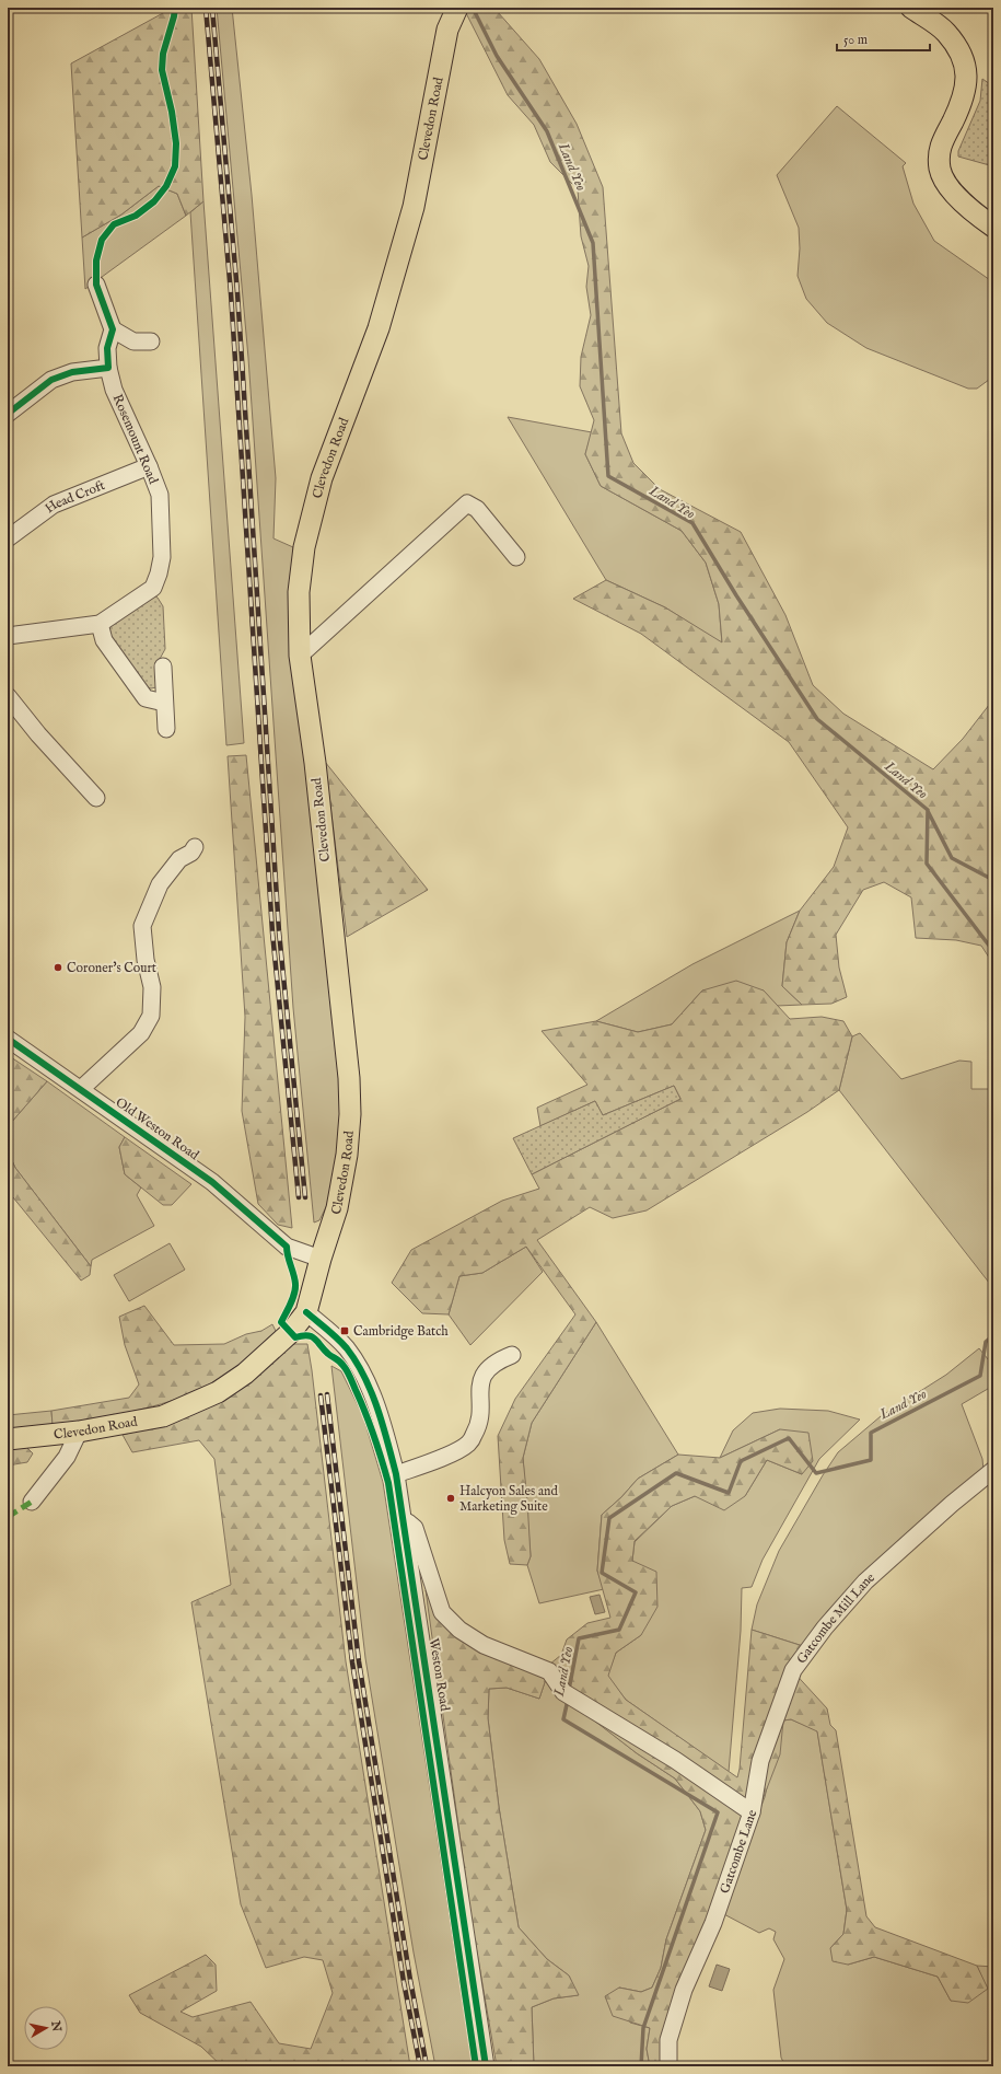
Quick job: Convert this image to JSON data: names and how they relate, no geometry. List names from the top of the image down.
{
  "streets": {
    "main road": ["Clevedon Road"],
    "street": [
      "Rosemount Road",
      "Head Croft",
      "Old Weston Road",
      "Gatcombe Mill Lane",
      "Weston Road",
      "Gatcombe Lane"
    ]
  },
  "crossings": [
    ["Clevedon Road", "Old Weston Road"],
    ["Clevedon Road", "Weston Road"],
    ["Rosemount Road", "Head Croft"],
    ["Gatcombe Mill Lane", "Gatcombe Lane"],
    ["Weston Road", "Gatcombe Lane"]
  ],
  "water": ["Land Yeo"],
  "places": {
    "other": ["Coroner's Court", "Halcyon Sales and Marketing Suite"],
    "transit": ["Cambridge Batch"]
  },
  "scale_bar": "50 m",
  "north": "right"
}
